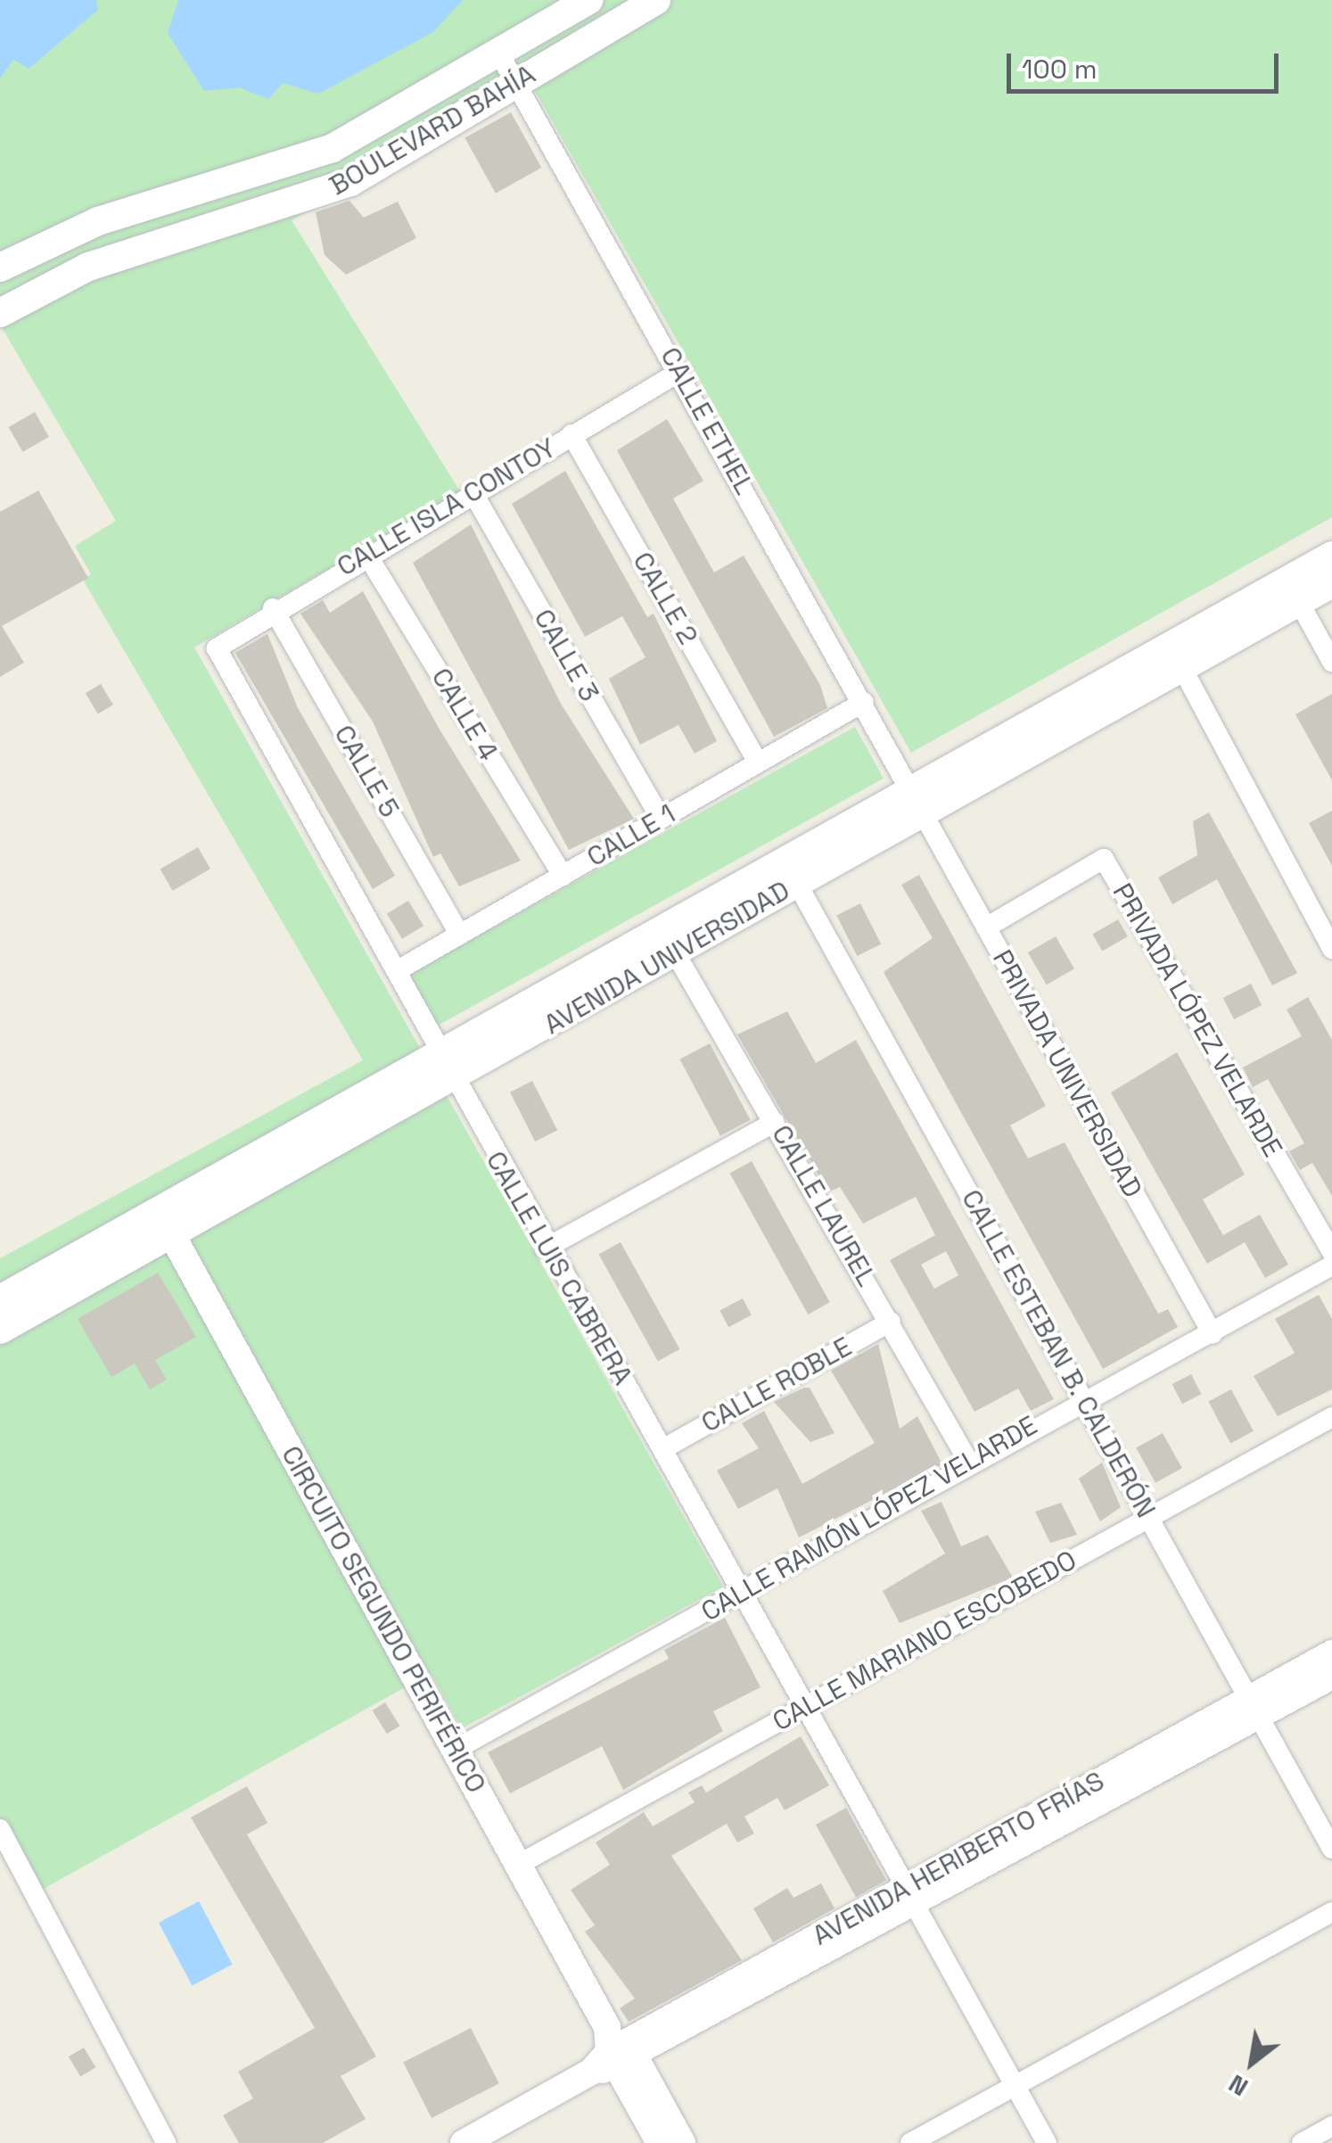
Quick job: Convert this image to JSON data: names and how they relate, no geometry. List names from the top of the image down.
{
  "streets": {
    "main road": ["BOULEVARD BAHÍA", "AVENIDA UNIVERSIDAD"],
    "street": [
      "CALLE ETHEL",
      "CALLE ISLA CONTOY",
      "CALLE 2",
      "CALLE 3",
      "CALLE 4",
      "CALLE 5",
      "CALLE 1",
      "PRIVADA LÓPEZ VELARDE",
      "PRIVADA UNIVERSIDAD",
      "CALLE LAUREL",
      "CALLE LUIS CABRERA",
      "CALLE ESTEBAN B. CALDERÓN",
      "CALLE ROBLE",
      "CALLE RAMÓN LÓPEZ VELARDE",
      "CIRCUITO SEGUNDO PERIFÉRICO",
      "CALLE MARIANO ESCOBEDO",
      "AVENIDA HERIBERTO FRÍAS"
    ]
  },
  "crossings": [
    ["BOULEVARD BAHÍA", "CALLE ETHEL"],
    ["CALLE ETHEL", "CALLE ISLA CONTOY"],
    ["CALLE ETHEL", "CALLE 1"],
    ["CALLE ETHEL", "AVENIDA UNIVERSIDAD"],
    ["CALLE ETHEL", "PRIVADA UNIVERSIDAD"],
    ["CALLE ISLA CONTOY", "CALLE 2"],
    ["CALLE ISLA CONTOY", "CALLE 3"],
    ["CALLE ISLA CONTOY", "CALLE 4"],
    ["CALLE ISLA CONTOY", "CALLE 5"],
    ["CALLE ISLA CONTOY", "CALLE LUIS CABRERA"],
    ["CALLE 2", "CALLE 1"],
    ["CALLE 3", "CALLE 1"],
    ["CALLE 4", "CALLE 1"],
    ["CALLE 5", "CALLE 1"],
    ["CALLE 1", "CALLE LUIS CABRERA"],
    ["AVENIDA UNIVERSIDAD", "PRIVADA UNIVERSIDAD"],
    ["AVENIDA UNIVERSIDAD", "CALLE LAUREL"],
    ["AVENIDA UNIVERSIDAD", "CALLE LUIS CABRERA"],
    ["AVENIDA UNIVERSIDAD", "CALLE ESTEBAN B. CALDERÓN"],
    ["AVENIDA UNIVERSIDAD", "CIRCUITO SEGUNDO PERIFÉRICO"],
    ["PRIVADA LÓPEZ VELARDE", "PRIVADA UNIVERSIDAD"],
    ["PRIVADA UNIVERSIDAD", "CALLE RAMÓN LÓPEZ VELARDE"],
    ["CALLE LAUREL", "CALLE ROBLE"],
    ["CALLE LAUREL", "CALLE RAMÓN LÓPEZ VELARDE"],
    ["CALLE LUIS CABRERA", "CALLE ROBLE"],
    ["CALLE LUIS CABRERA", "CALLE RAMÓN LÓPEZ VELARDE"],
    ["CALLE LUIS CABRERA", "CALLE MARIANO ESCOBEDO"],
    ["CALLE LUIS CABRERA", "AVENIDA HERIBERTO FRÍAS"],
    ["CALLE ESTEBAN B. CALDERÓN", "CALLE RAMÓN LÓPEZ VELARDE"],
    ["CALLE ESTEBAN B. CALDERÓN", "CALLE MARIANO ESCOBEDO"],
    ["CALLE ESTEBAN B. CALDERÓN", "AVENIDA HERIBERTO FRÍAS"],
    ["CALLE RAMÓN LÓPEZ VELARDE", "CIRCUITO SEGUNDO PERIFÉRICO"],
    ["CIRCUITO SEGUNDO PERIFÉRICO", "CALLE MARIANO ESCOBEDO"],
    ["CIRCUITO SEGUNDO PERIFÉRICO", "AVENIDA HERIBERTO FRÍAS"]
  ],
  "scale_bar": "100 m",
  "north": "bottom left"
}
